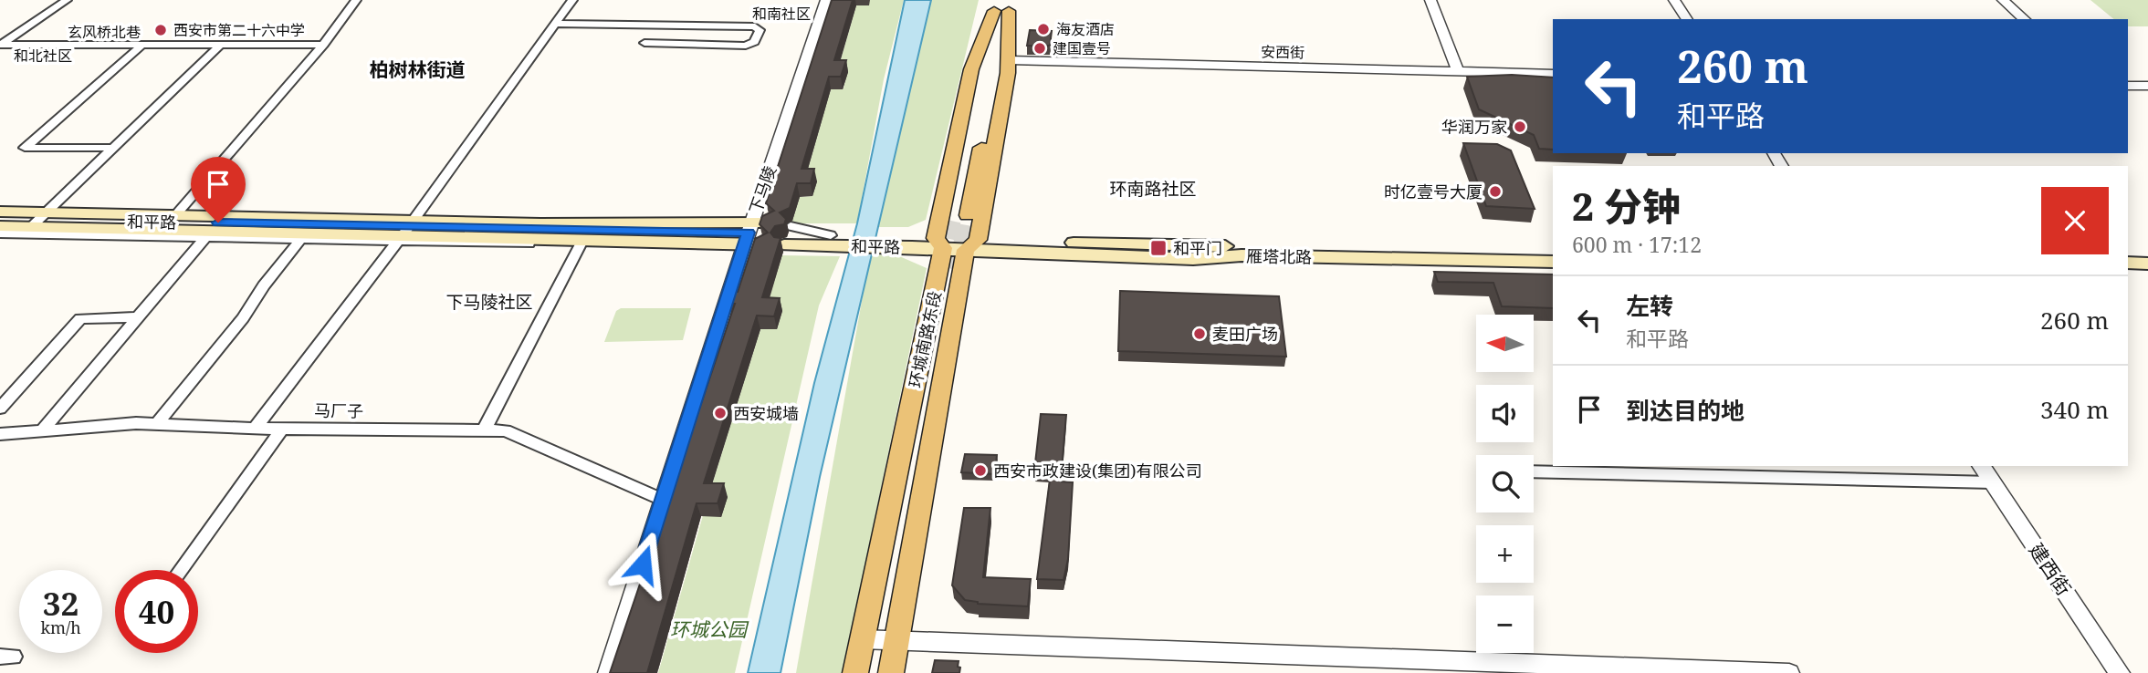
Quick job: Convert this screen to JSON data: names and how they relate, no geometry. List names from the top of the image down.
{
  "streets": {
    "main road": ["和平路", "雁塔北路", "环城南路东段"],
    "street": [
      "玄风桥北巷",
      "安西街",
      "下马陵",
      "马厂子",
      "建西街"
    ]
  },
  "crossings": [
    ["安西街", "环城南路东段"],
    ["下马陵", "和平路"],
    ["下马陵", "马厂子"],
    ["和平路", "雁塔北路"],
    ["和平路", "环城南路东段"],
    ["雁塔北路", "环城南路东段"]
  ],
  "districts": [
    "和南社区",
    "和北社区",
    "柏树林街道",
    "环南路社区",
    "下马陵社区"
  ],
  "parks": ["环城公园"],
  "places": {
    "other": [
      "海友酒店",
      "西安市第二十六中学",
      "建国壹号",
      "华润万家",
      "时亿壹号大厦",
      "麦田广场",
      "西安城墙",
      "西安市政建设(集团)有限公司"
    ],
    "transit": ["和平门"]
  },
  "north": "left",
  "page": {
    "turn": ["260 m", "和平路"],
    "heading": ["2 分钟", "600 m · 17:12"],
    "list": [
      {
        "name": "左转",
        "note": "和平路",
        "value": "260 m"
      },
      {
        "name": "到达目的地",
        "value": "340 m"
      }
    ],
    "map_buttons": ["+", "−"],
    "speed": "32 km/h",
    "limit": "40"
  }
}
